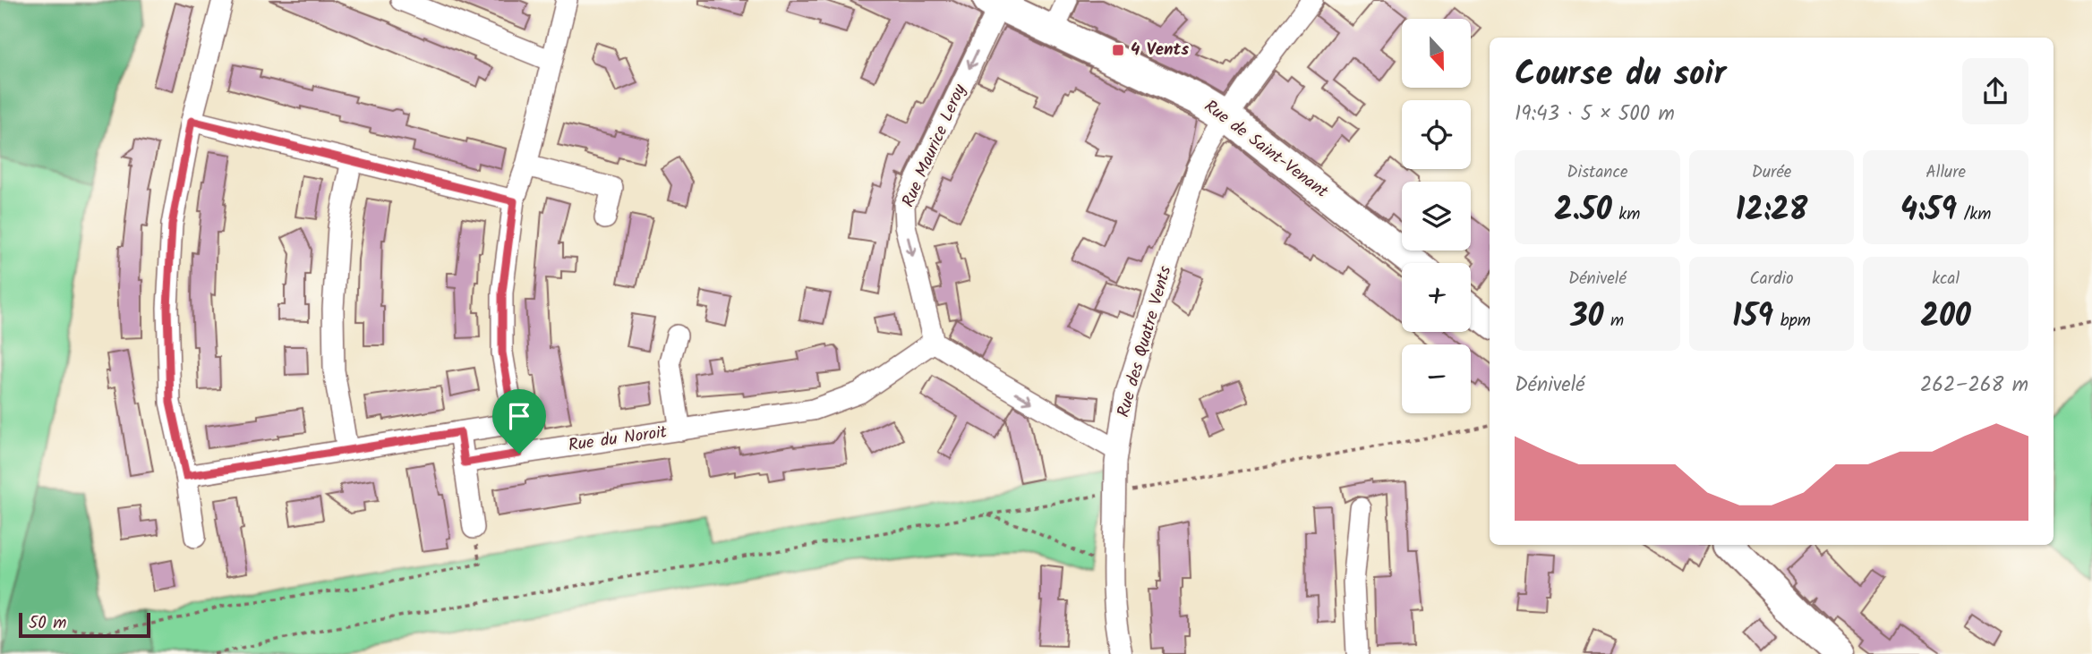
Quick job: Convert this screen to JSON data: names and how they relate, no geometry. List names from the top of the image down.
{
  "streets": {
    "main road": ["Rue de Saint-Venant"],
    "street": ["Rue Maurice Leroy", "Rue des Quatre Vents", "Rue du Noroit"]
  },
  "crossings": [
    ["Rue Maurice Leroy", "Rue de Saint-Venant"],
    ["Rue Maurice Leroy", "Rue du Noroit"],
    ["Rue de Saint-Venant", "Rue des Quatre Vents"]
  ],
  "one_way": ["Rue Maurice Leroy"],
  "places": {
    "transit": ["4 Vents"]
  },
  "scale_bar": "50 m",
  "north": "bottom",
  "page": {
    "map_buttons": ["+", "−"],
    "heading": ["Course du soir", "19:43 · 5 × 500 m"],
    "stats": [
      ["Distance", "2.50 km"],
      ["Durée", "12:28"],
      ["Allure", "4:59 /km"],
      ["Dénivelé", "30 m"],
      ["Cardio", "159 bpm"],
      ["kcal", "200"]
    ],
    "chart": ["Dénivelé", "262–268 m"],
    "scale": "50 m"
  }
}
